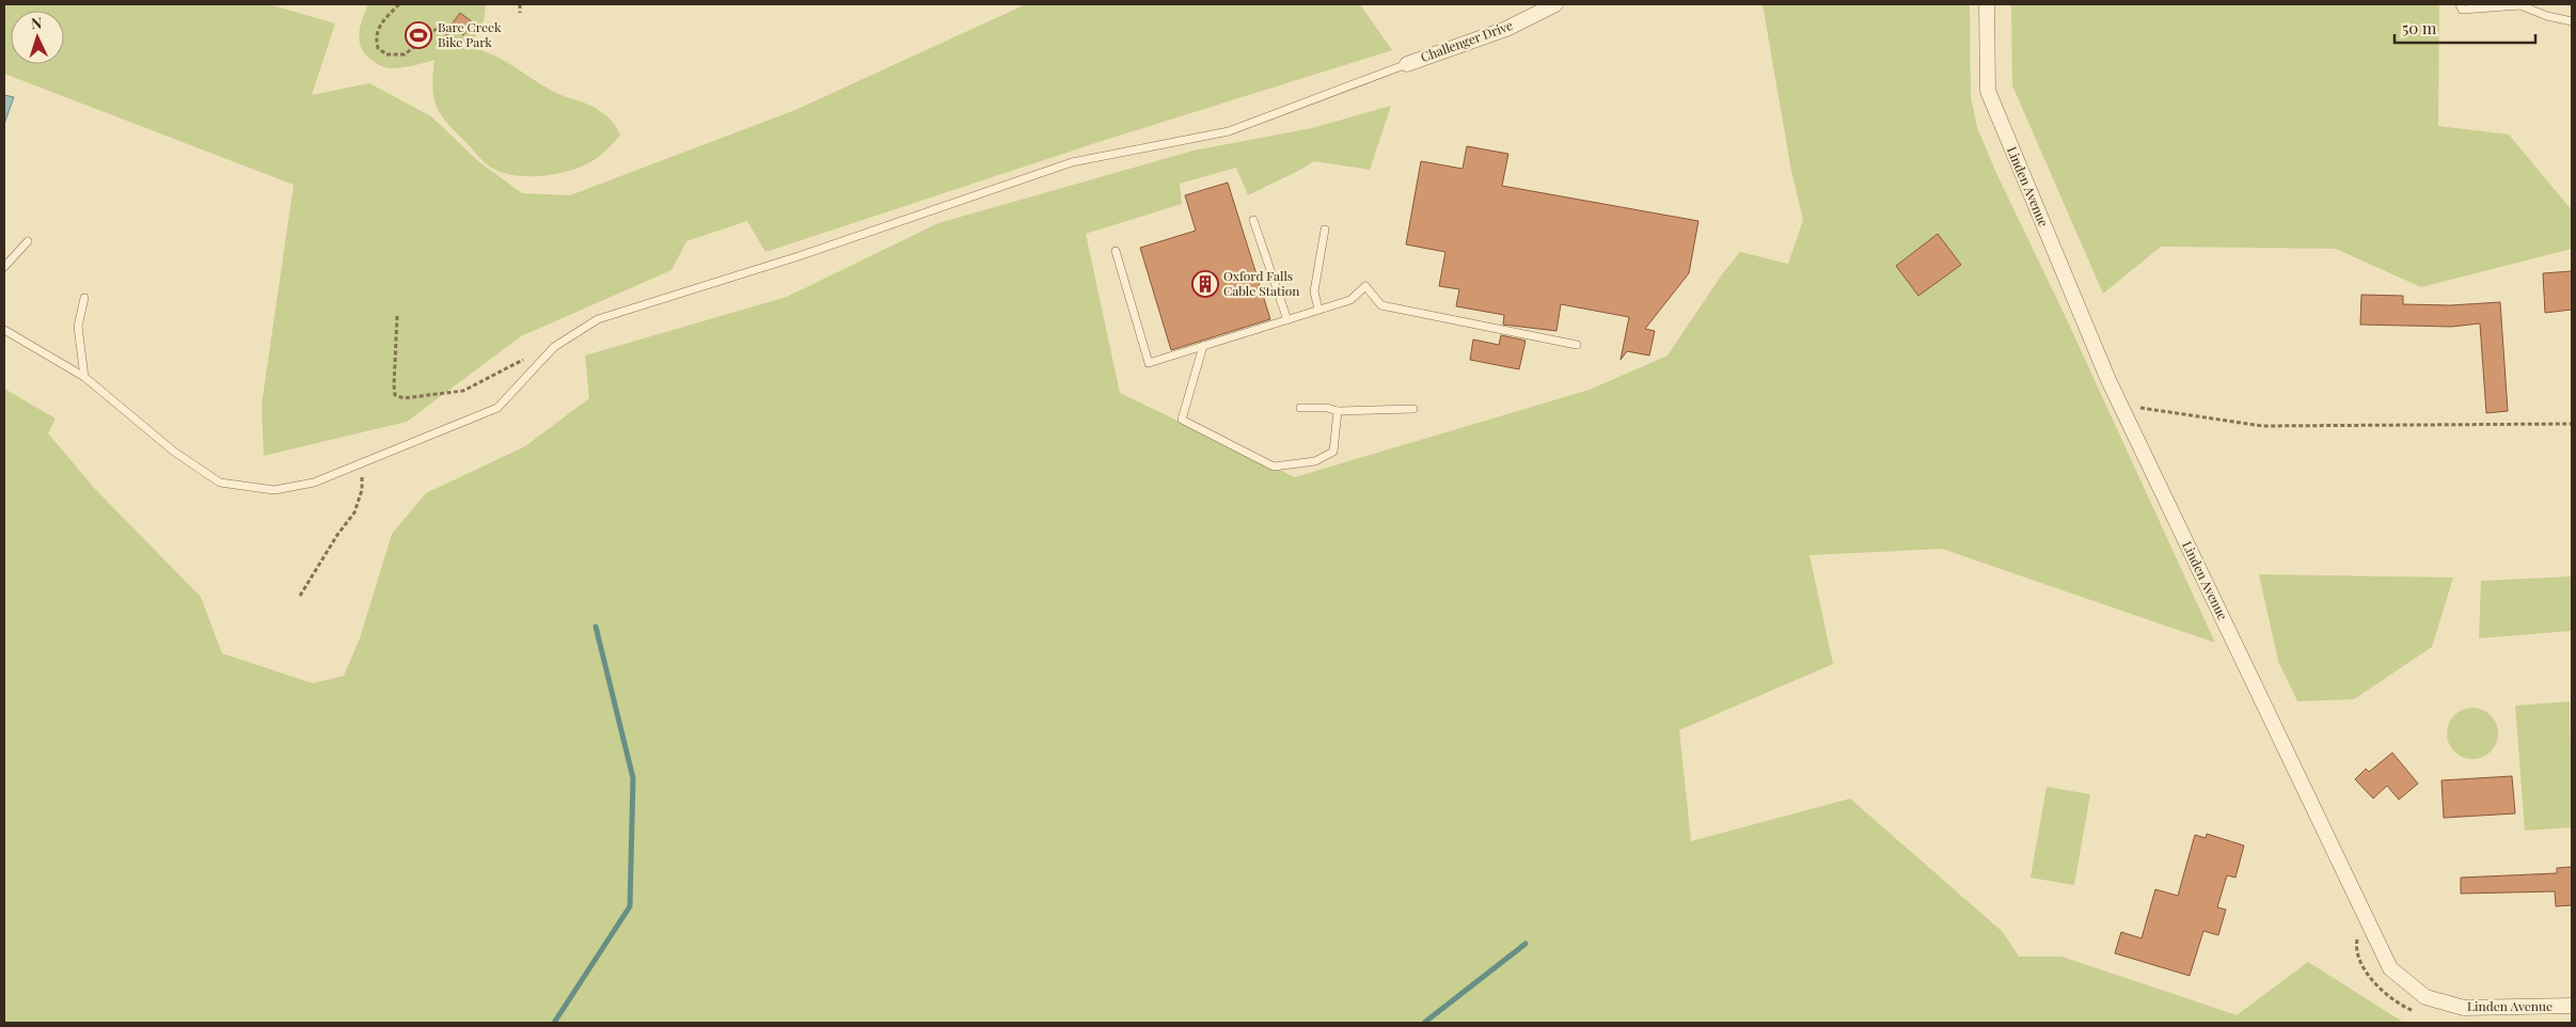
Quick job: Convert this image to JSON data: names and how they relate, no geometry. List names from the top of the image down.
{
  "streets": {
    "street": ["Challenger Drive", "Linden Avenue"]
  },
  "places": {
    "sports": ["Bare Creek Bike Park"],
    "building": ["Oxford Falls Cable Station"]
  },
  "scale_bar": "50 m",
  "north": "top"
}
